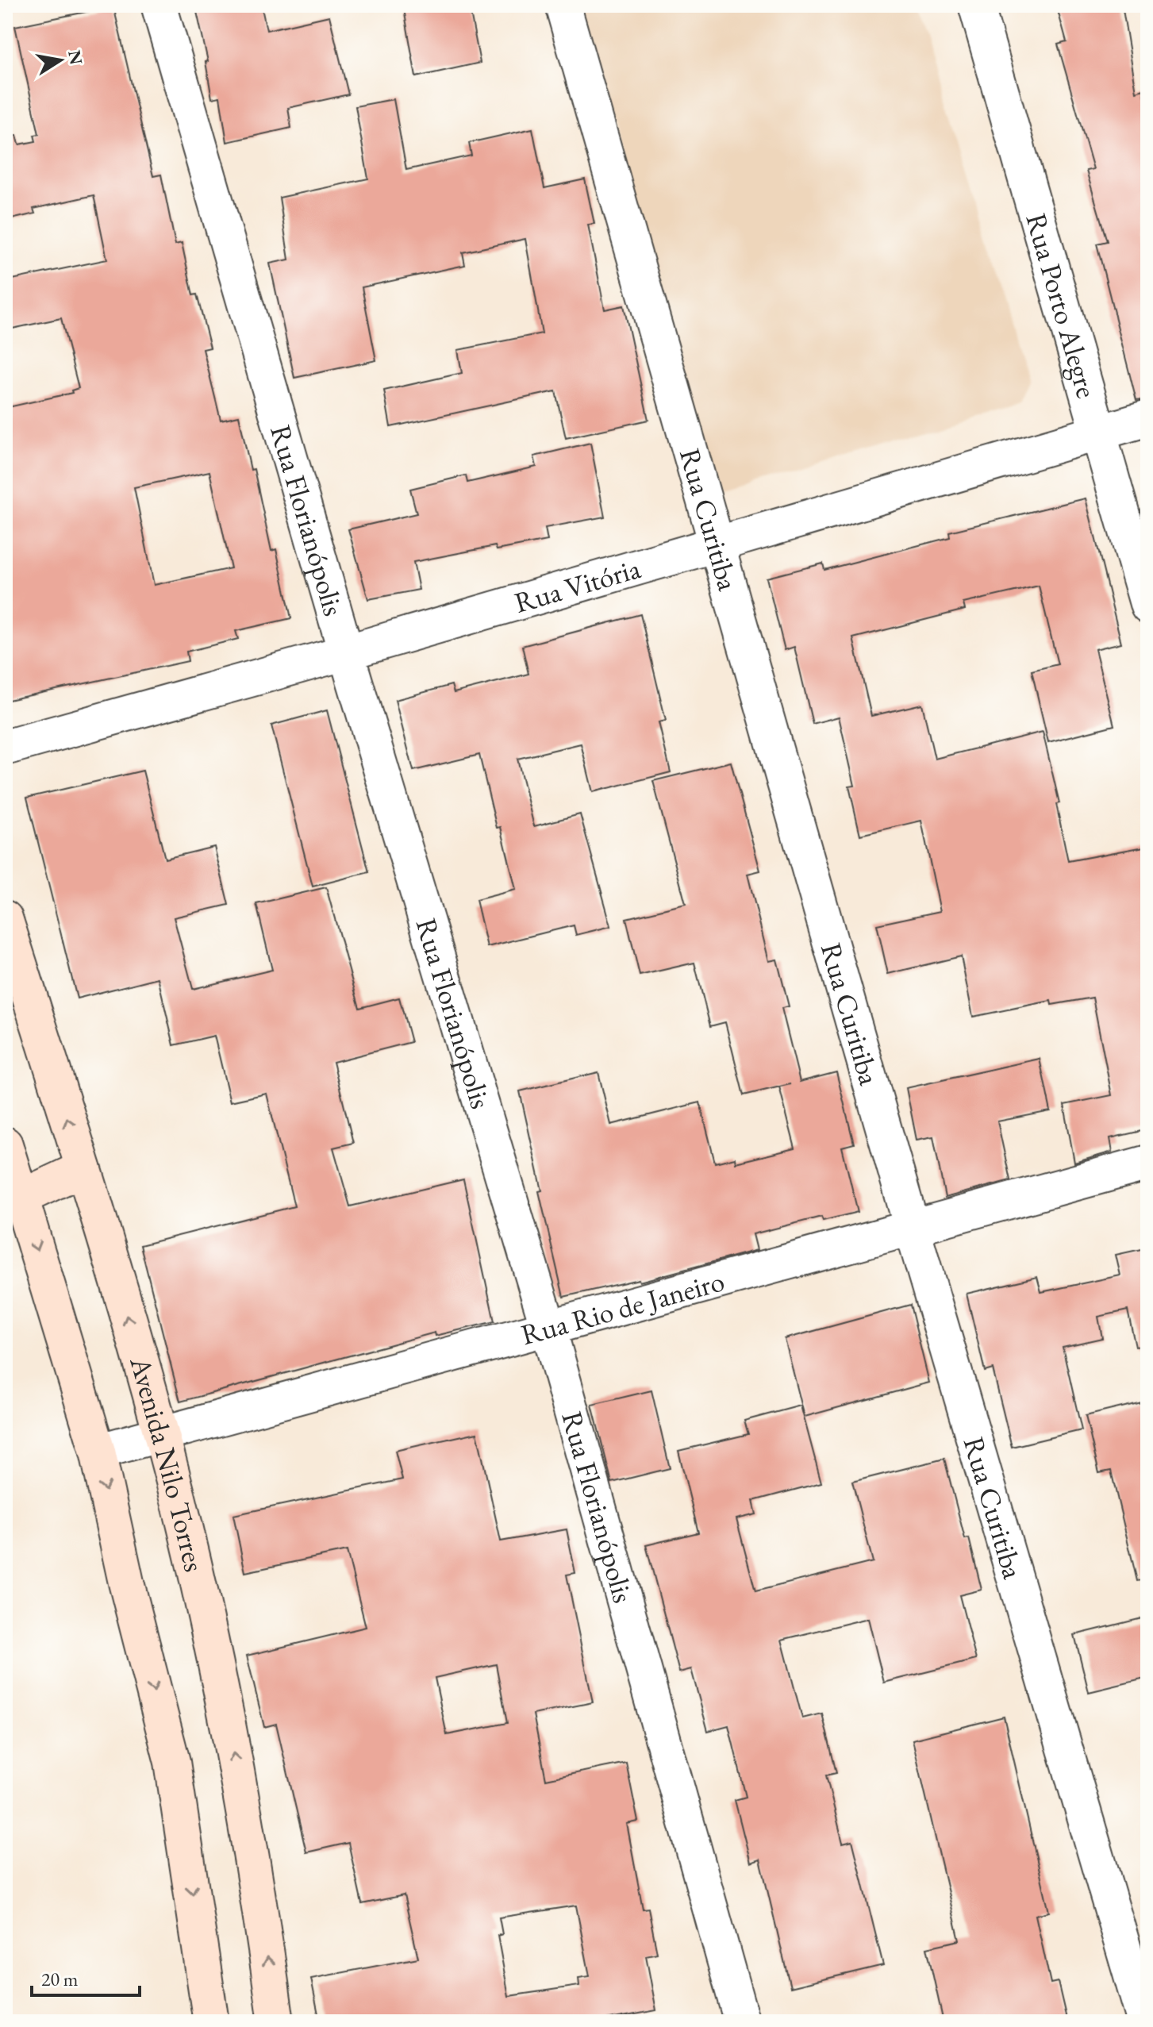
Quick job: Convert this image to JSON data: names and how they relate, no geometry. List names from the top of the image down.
{
  "streets": {
    "main road": ["Avenida Nilo Torres"],
    "street": [
      "Rua Porto Alegre",
      "Rua Florianópolis",
      "Rua Curitiba",
      "Rua Vitória",
      "Rua Rio de Janeiro"
    ]
  },
  "crossings": [
    ["Rua Porto Alegre", "Rua Vitória"],
    ["Rua Florianópolis", "Rua Vitória"],
    ["Rua Florianópolis", "Rua Rio de Janeiro"],
    ["Rua Curitiba", "Rua Vitória"],
    ["Rua Curitiba", "Rua Rio de Janeiro"],
    ["Rua Rio de Janeiro", "Avenida Nilo Torres"]
  ],
  "scale_bar": "20 m",
  "north": "right"
}
